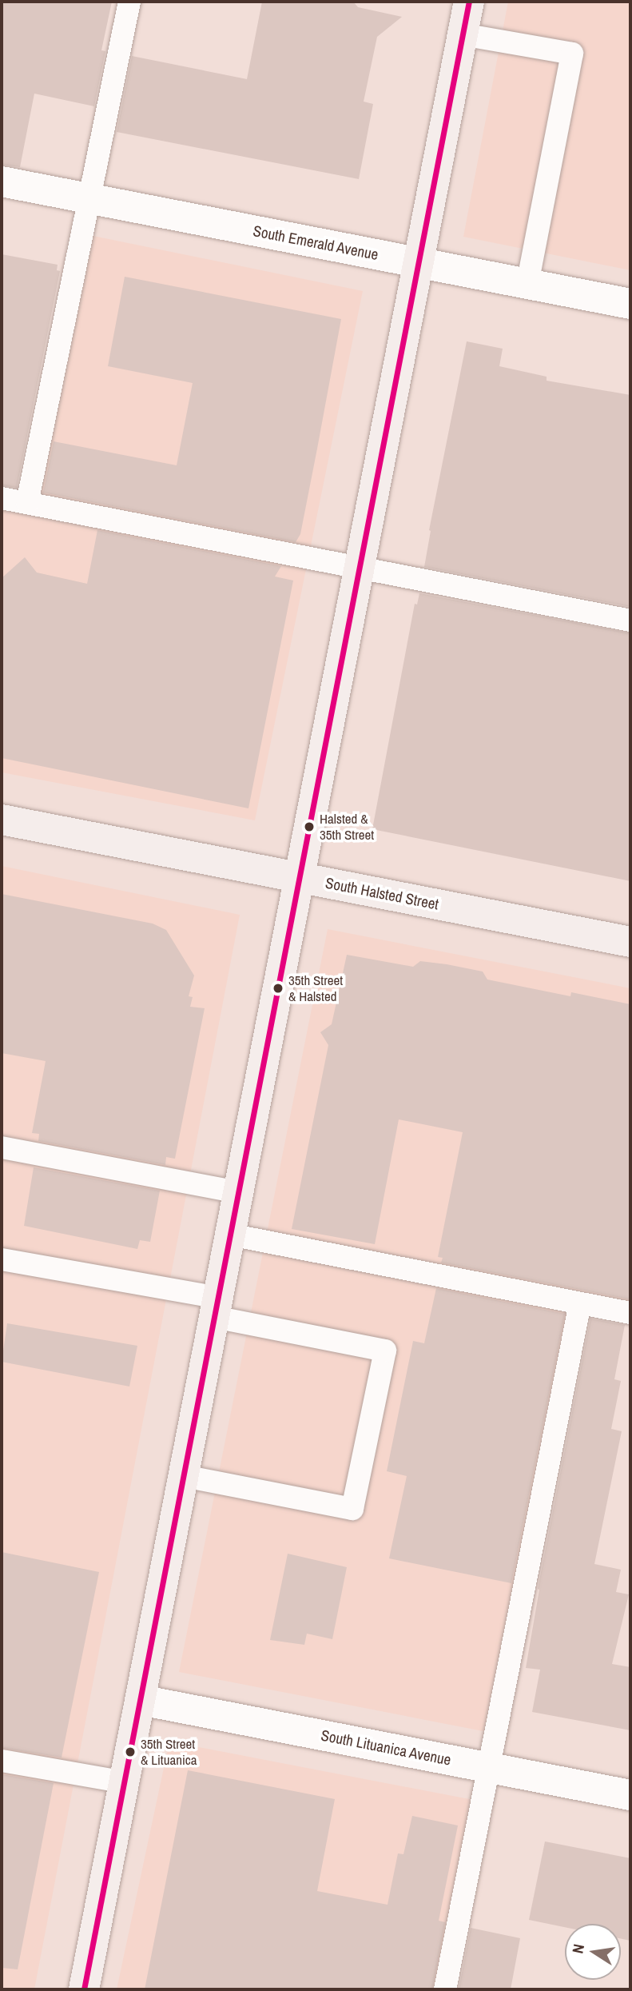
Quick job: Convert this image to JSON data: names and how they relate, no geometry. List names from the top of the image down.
{
  "streets": {
    "main road": ["South Halsted Street"],
    "street": ["South Emerald Avenue", "South Lituanica Avenue"]
  },
  "places": ["Halsted & 35th Street", "35th Street & Halsted", "35th Street & Lituanica"],
  "north": "left"
}
